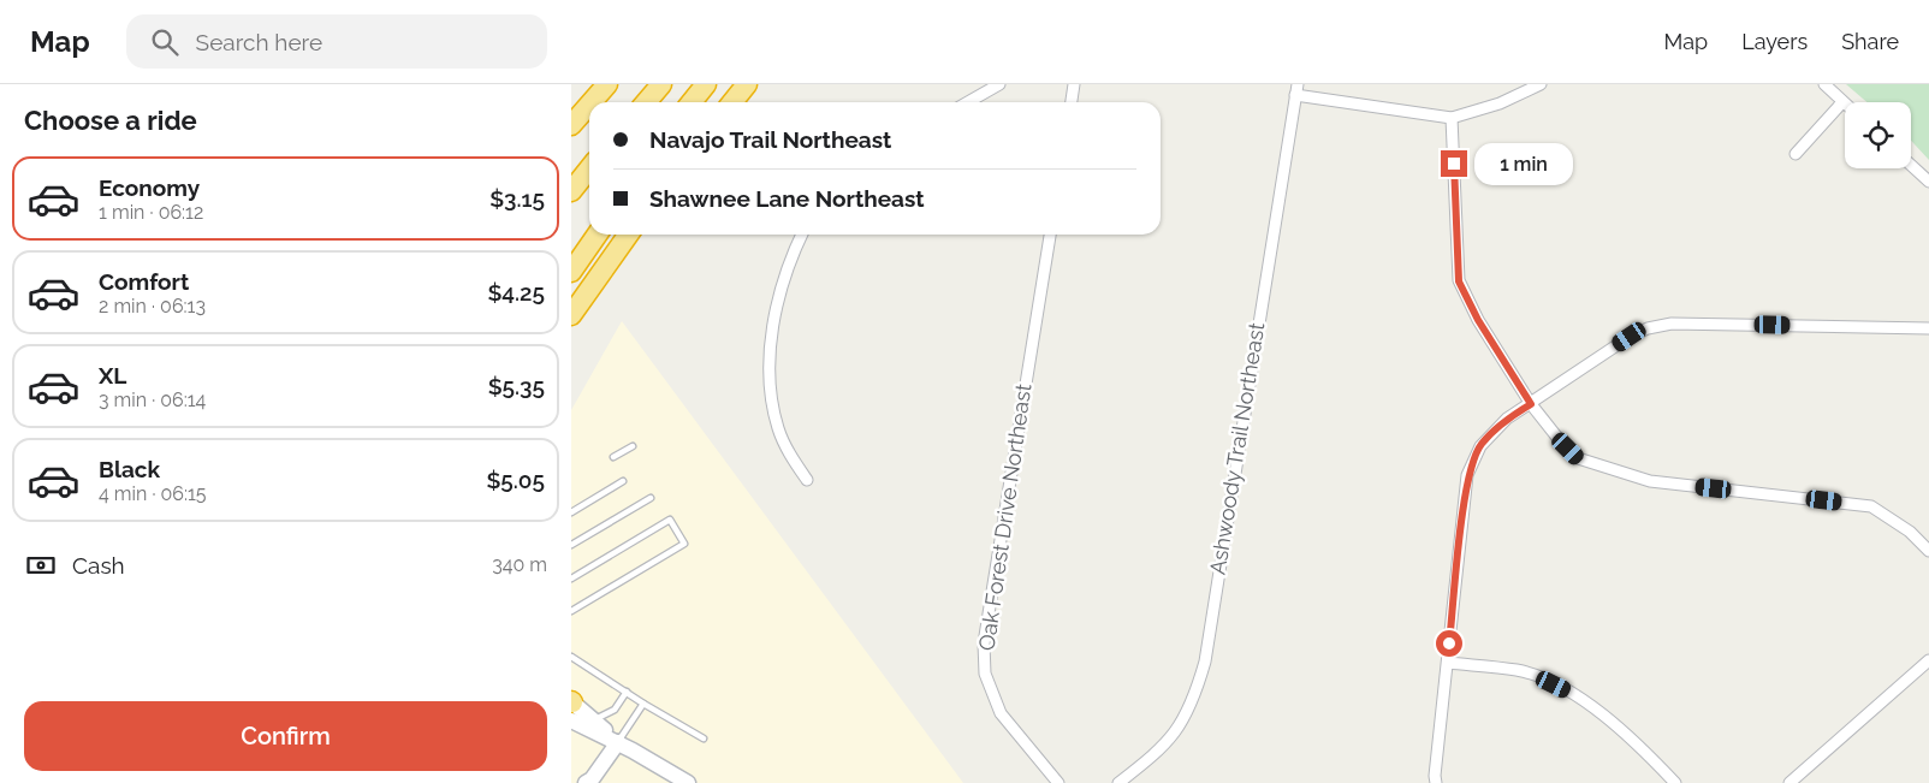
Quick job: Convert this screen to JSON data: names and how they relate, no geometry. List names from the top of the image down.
{
  "streets": {
    "street": ["Ashwoody Trail Northeast", "Oak Forest Drive Northeast"]
  },
  "page": {
    "header": "Map",
    "search": "Search here",
    "nav": ["Map", "Layers", "Share"],
    "heading": "Choose a ride",
    "banner": ["Navajo Trail Northeast", "Shawnee Lane Northeast"],
    "bubble": "1 min",
    "list": [
      {
        "name": "Economy",
        "note": "1 min · 06:12",
        "value": "$3.15"
      },
      {
        "name": "Comfort",
        "note": "2 min · 06:13",
        "value": "$4.25"
      },
      {
        "name": "XL",
        "note": "3 min · 06:14",
        "value": "$5.35"
      },
      {
        "name": "Black",
        "note": "4 min · 06:15",
        "value": "$5.05"
      }
    ],
    "pay": ["Cash", "340 m"],
    "buttons": "Confirm"
  }
}
